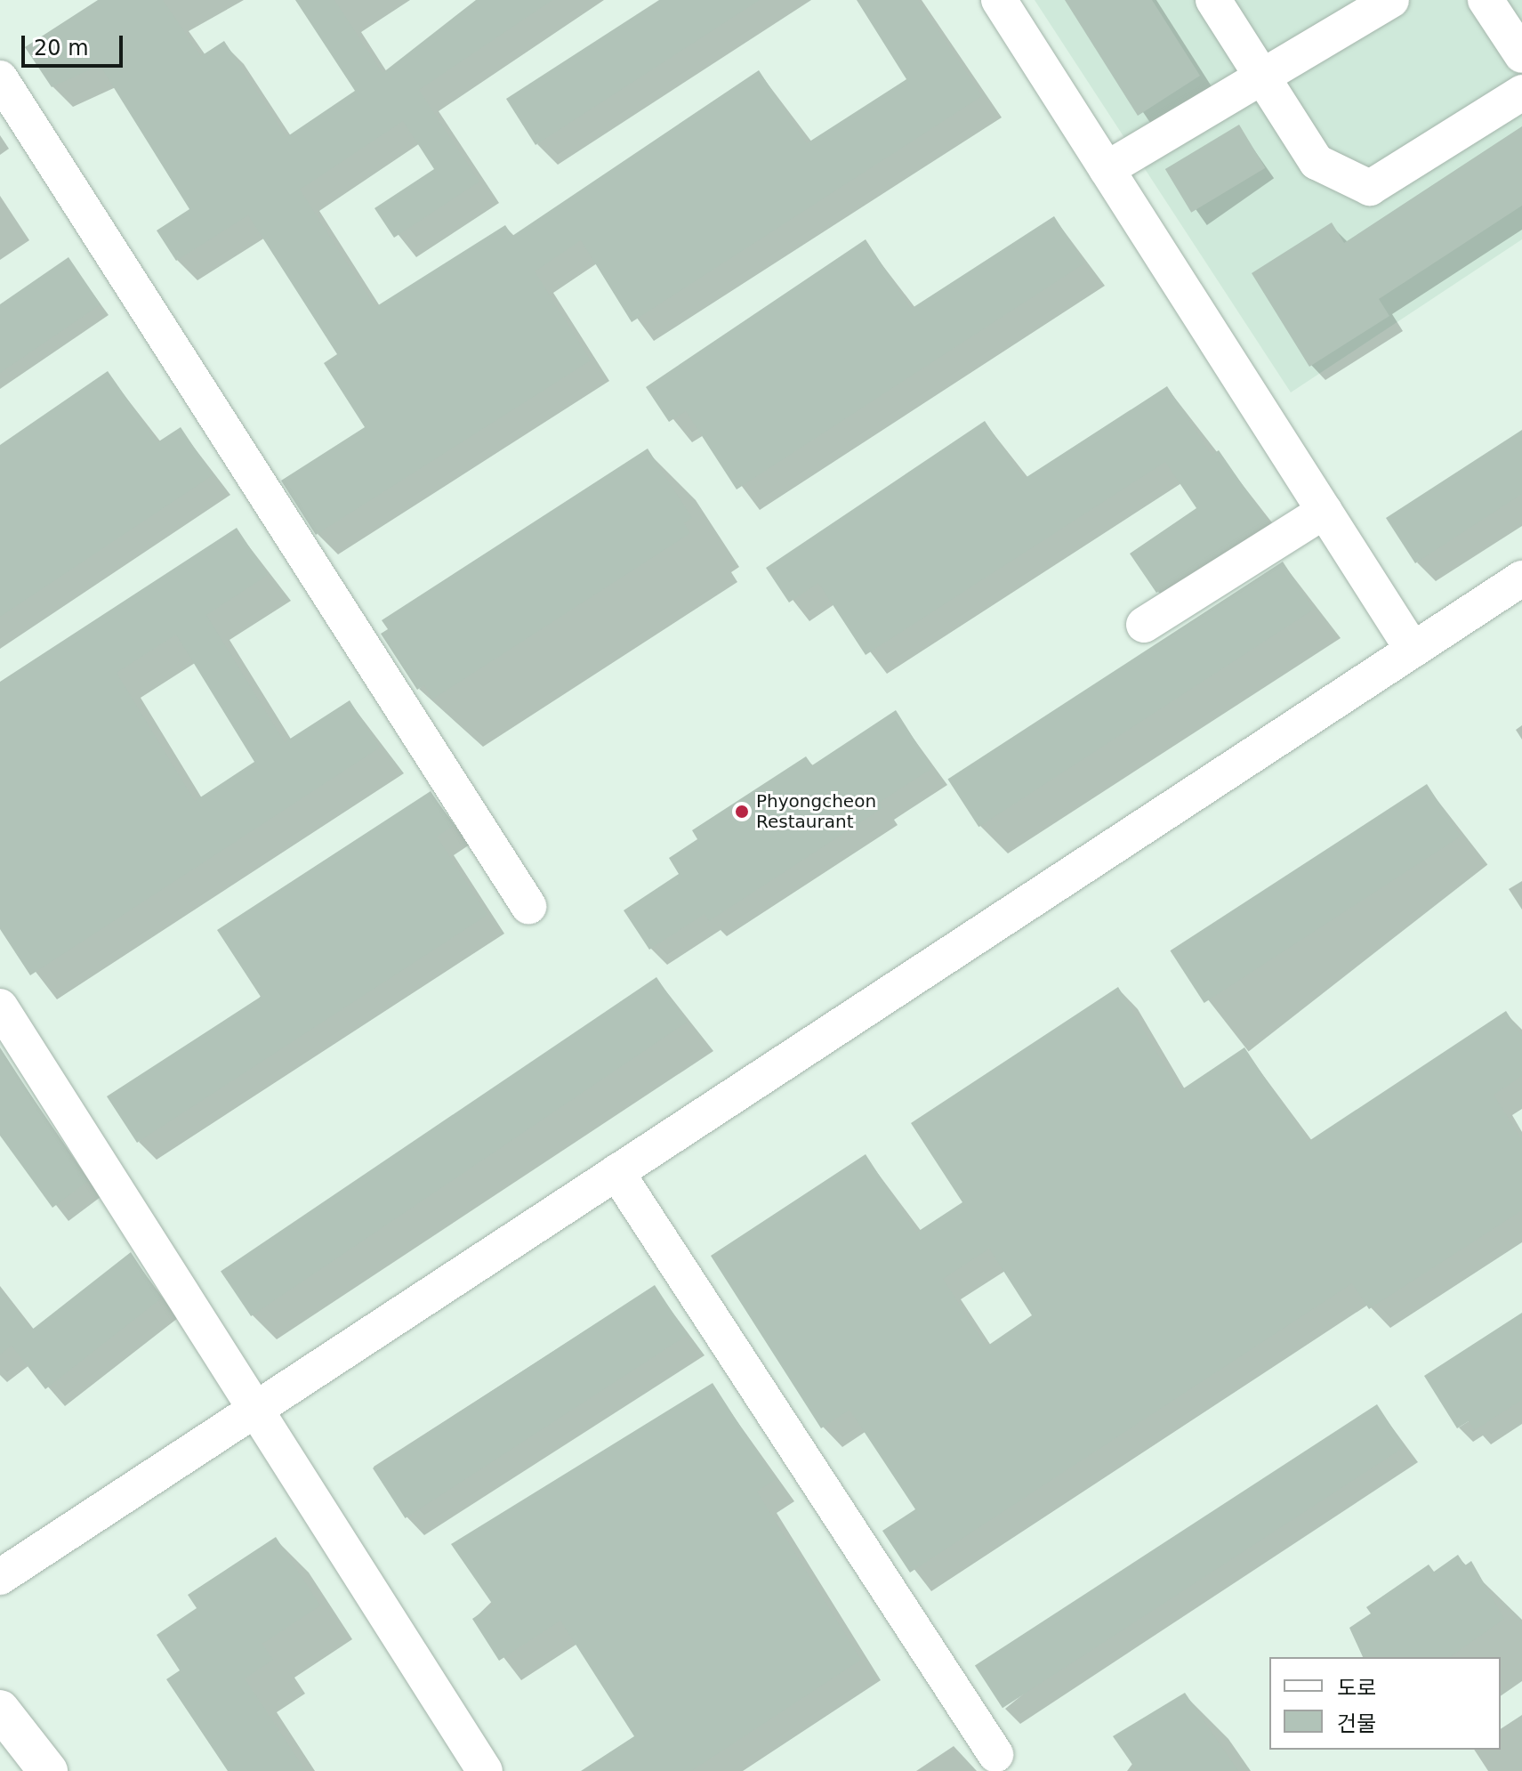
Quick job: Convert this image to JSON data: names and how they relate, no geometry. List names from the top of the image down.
{
  "places": ["Phyongcheon Restaurant"],
  "legend": ["도로", "건물"],
  "scale_bar": "20 m"
}
